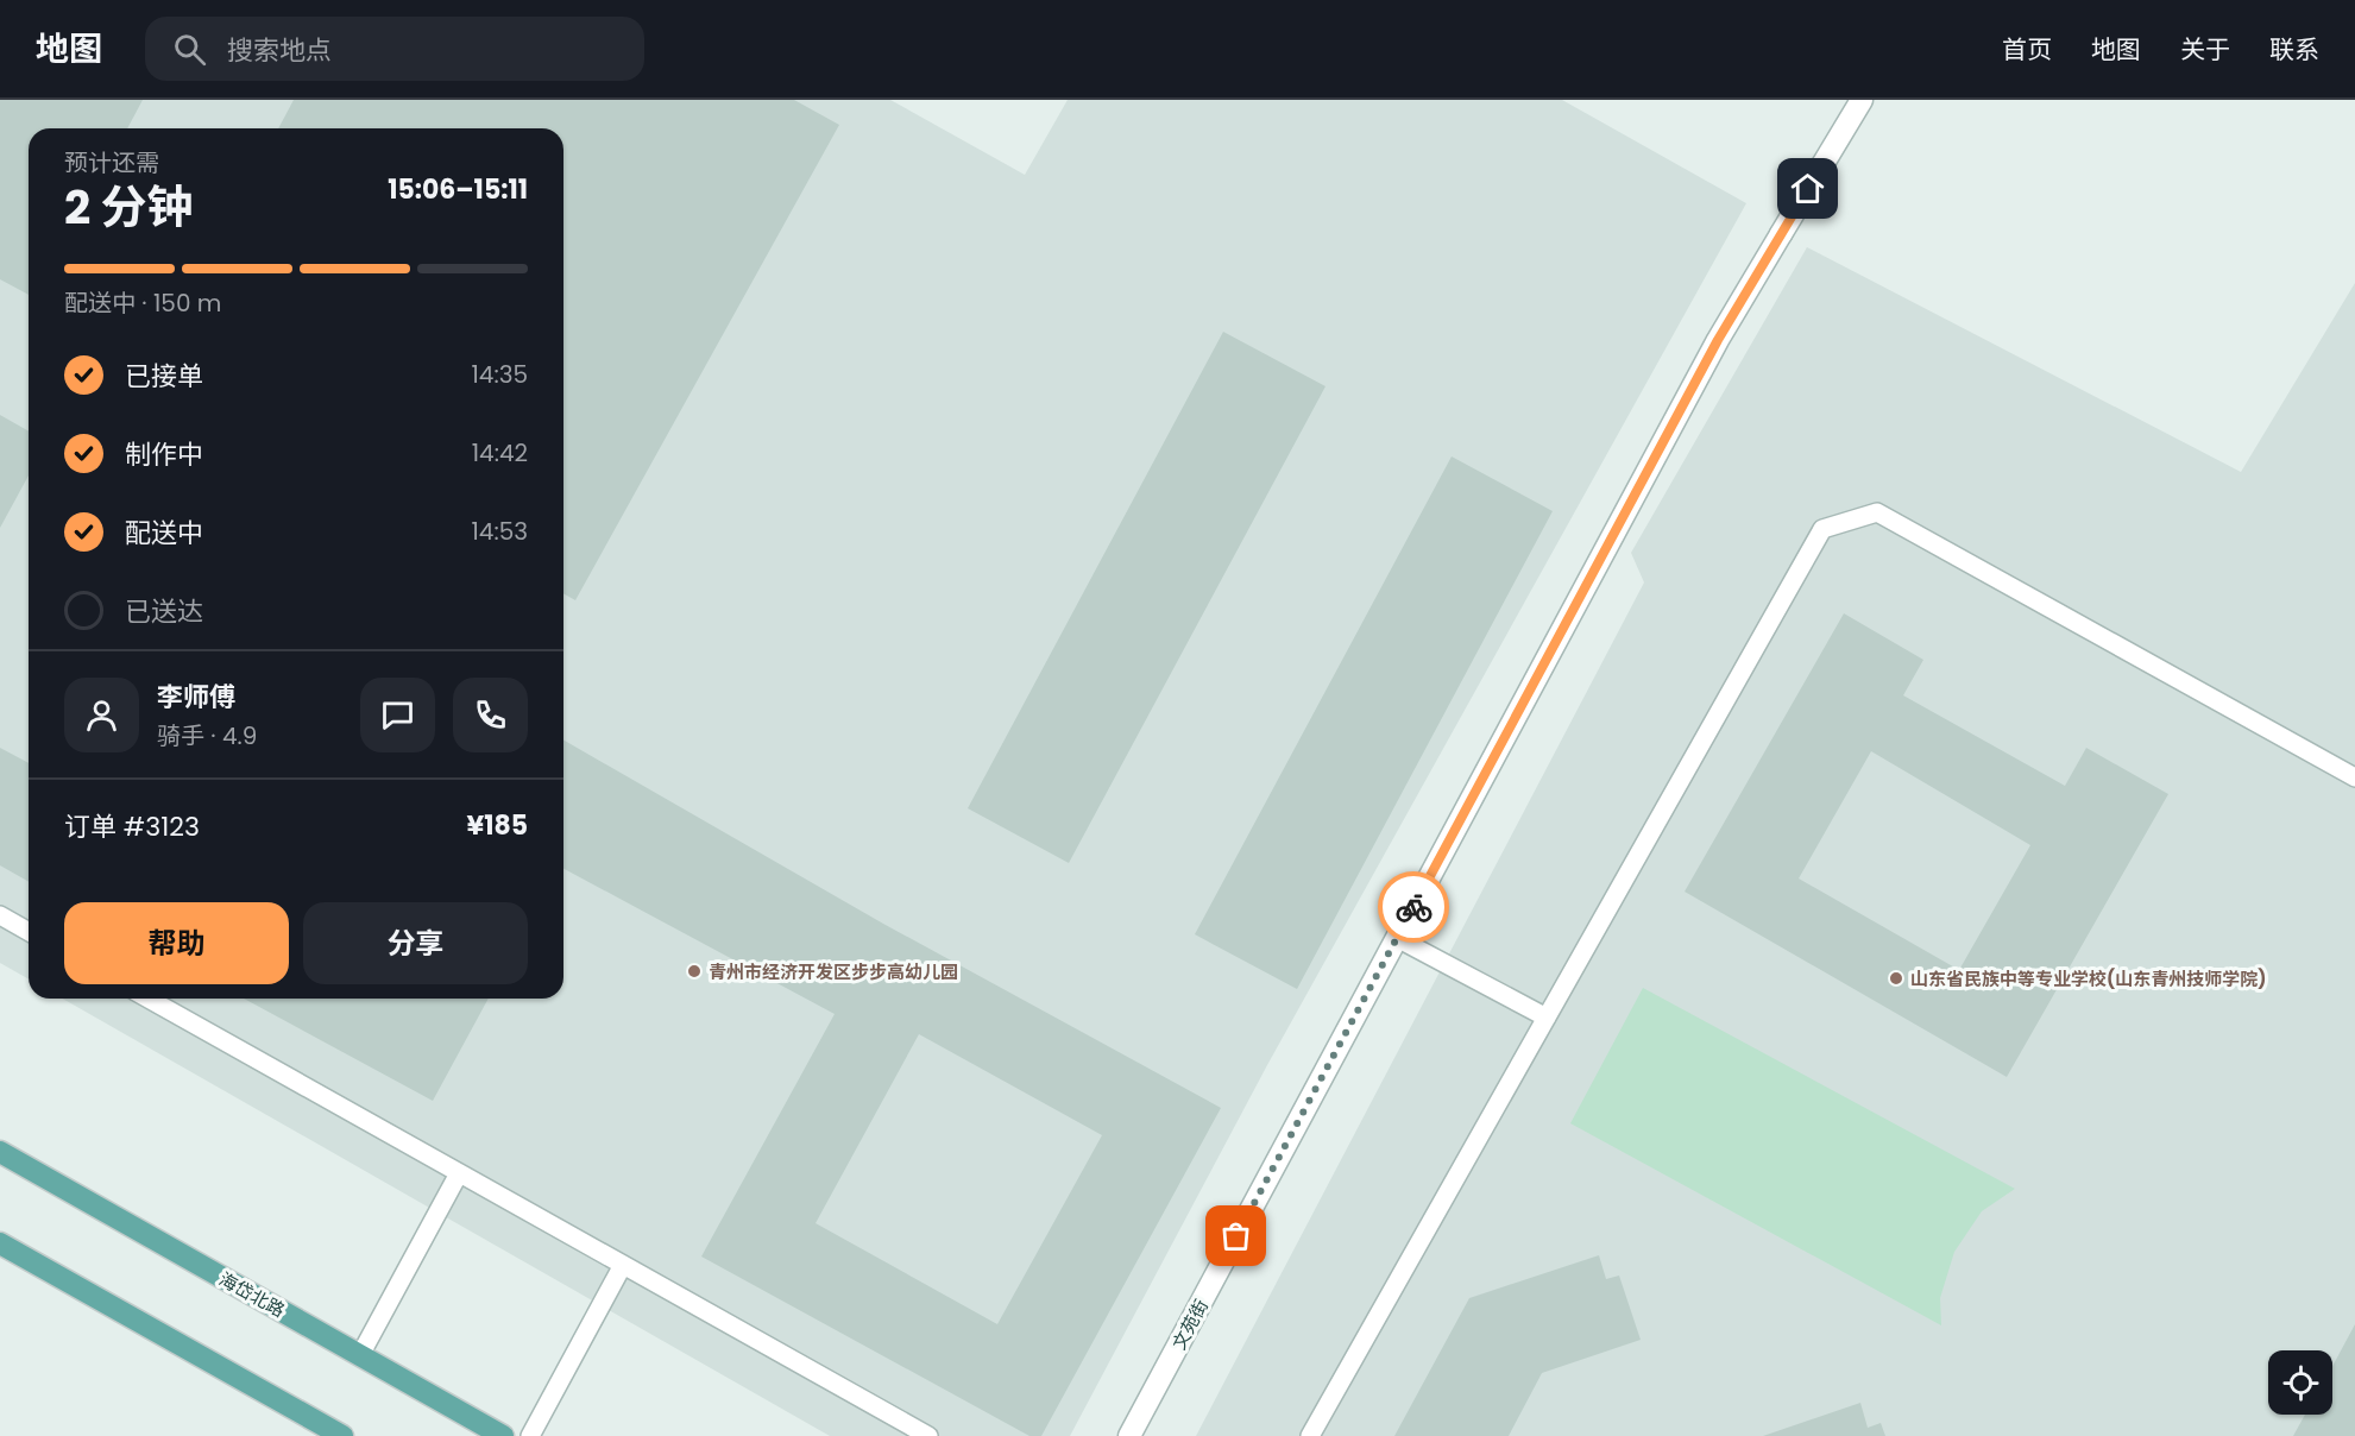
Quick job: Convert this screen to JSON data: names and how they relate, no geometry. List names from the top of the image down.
{
  "streets": {
    "main road": ["海岱北路"],
    "street": ["文苑街"]
  },
  "places": ["青州市经济开发区步步高幼儿园", "山东省民族中等专业学校(山东青州技师学院)"],
  "page": {
    "header": "地图",
    "search": "搜索地点",
    "nav": [
      "首页",
      "地图",
      "关于",
      "联系"
    ],
    "heading": ["2 分钟", "预计还需", "15:06–15:11"],
    "panel": [
      "李师傅",
      "骑手 · 4.9",
      "订单 #3123",
      "¥185"
    ],
    "bar": "配送中 · 150 m",
    "list": [
      ["已接单", "14:35"],
      ["制作中", "14:42"],
      ["配送中", "14:53"],
      "已送达"
    ],
    "buttons": ["帮助", "分享"]
  }
}
